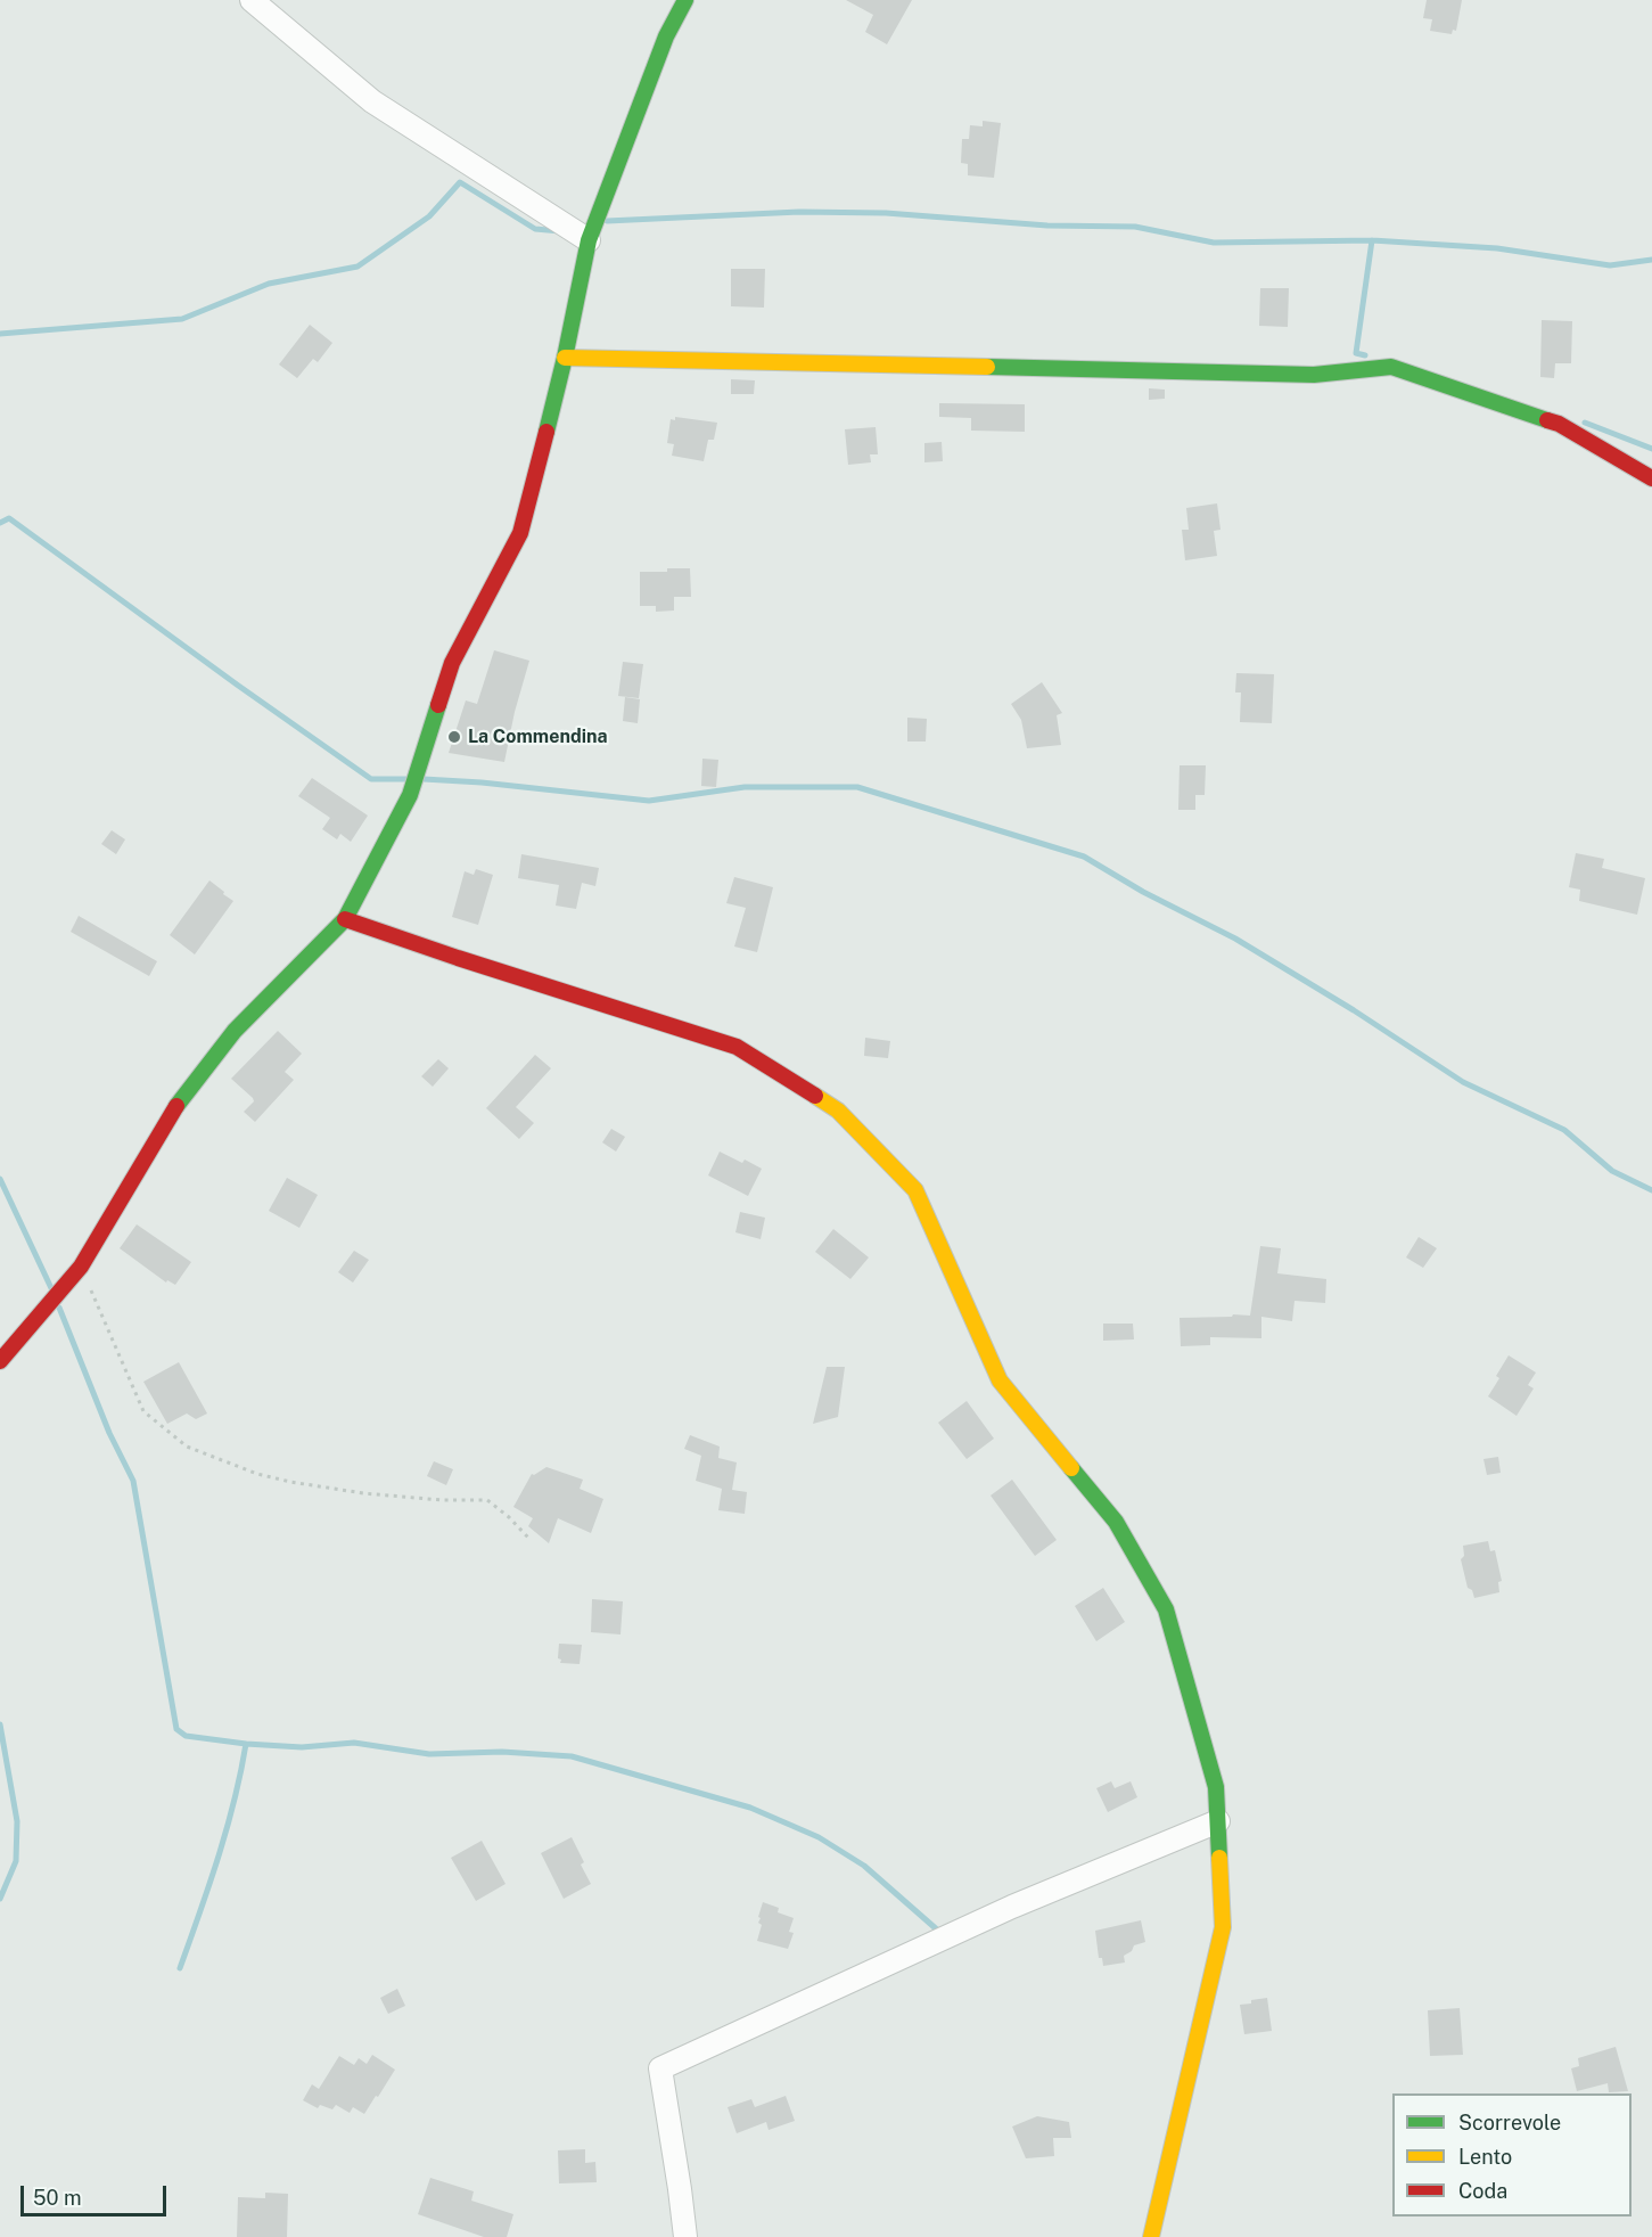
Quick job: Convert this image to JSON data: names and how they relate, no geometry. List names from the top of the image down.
{
  "places": ["La Commendina"],
  "legend": ["Scorrevole", "Lento", "Coda"],
  "scale_bar": "50 m"
}
